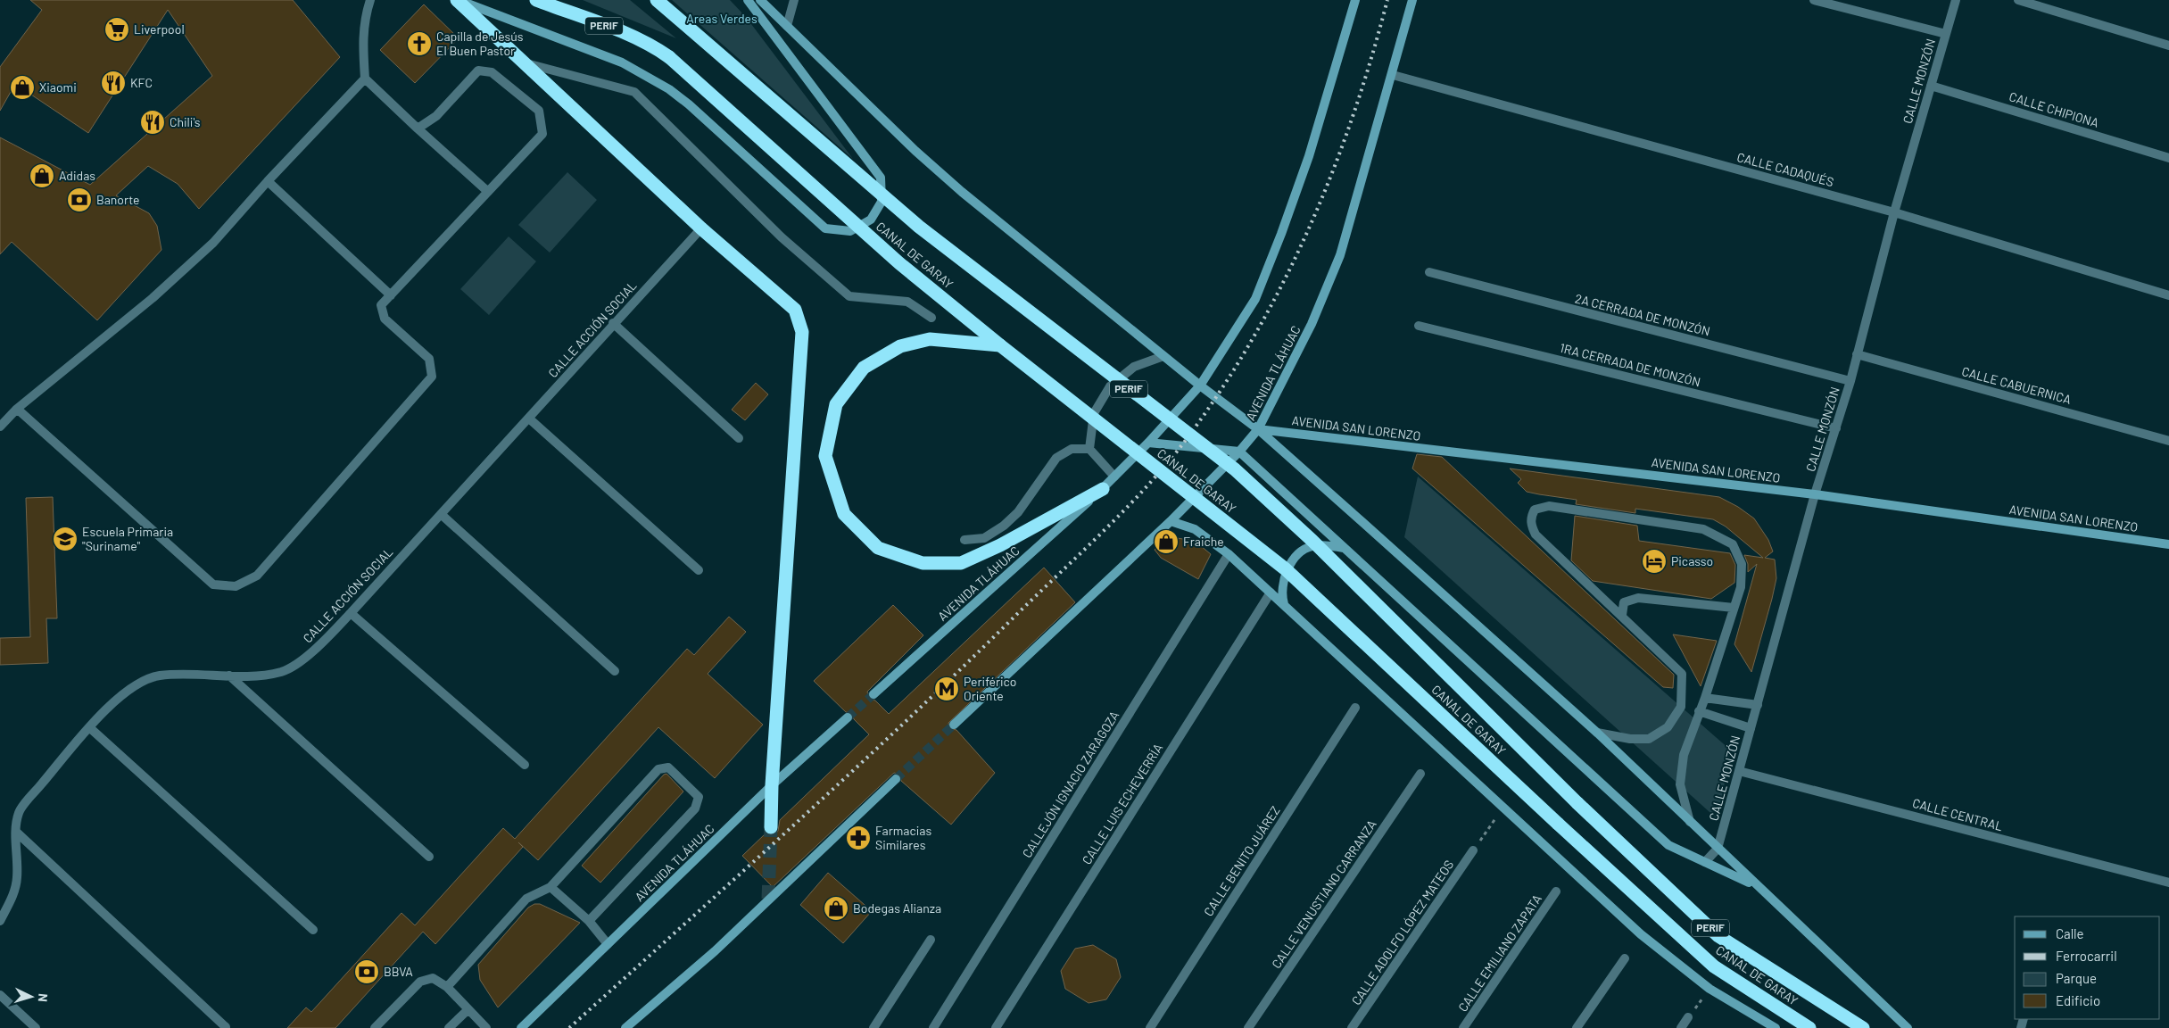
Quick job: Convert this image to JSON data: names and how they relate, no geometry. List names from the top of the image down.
{
  "streets": {
    "highway": ["PERIF", "CANAL DE GARAY"],
    "main road": ["AVENIDA TLÁHUAC", "AVENIDA SAN LORENZO"],
    "street": [
      "CALLE MONZÓN",
      "CALLE CHIPIONA",
      "CALLE CADAQUÉS",
      "2A CERRADA DE MONZÓN",
      "CALLE ACCIÓN SOCIAL",
      "1RA CERRADA DE MONZÓN",
      "CALLE CABUERNICA",
      "CALLEJÓN IGNACIO ZARAGOZA",
      "CALLE LUIS ECHEVERRÍA",
      "CALLE CENTRAL",
      "CALLE BENITO JUÁREZ",
      "CALLE VENUSTIANO CARRANZA",
      "CALLE ADOLFO LÓPEZ MATEOS",
      "CALLE EMILIANO ZAPATA"
    ]
  },
  "crossings": [
    ["CALLE MONZÓN", "CALLE CHIPIONA"],
    ["CALLE MONZÓN", "CALLE CADAQUÉS"],
    ["CALLE MONZÓN", "2A CERRADA DE MONZÓN"],
    ["CALLE MONZÓN", "1RA CERRADA DE MONZÓN"],
    ["CALLE MONZÓN", "CALLE CABUERNICA"],
    ["CALLE MONZÓN", "AVENIDA SAN LORENZO"],
    ["CALLE MONZÓN", "CALLE CENTRAL"],
    ["CALLE CADAQUÉS", "AVENIDA TLÁHUAC"],
    ["AVENIDA TLÁHUAC", "AVENIDA SAN LORENZO"]
  ],
  "parks": ["Areas Verdes"],
  "places": {
    "supermarket": ["Liverpool"],
    "church": ["Capilla de Jesús El Buen Pastor"],
    "restaurant": ["KFC", "Chili's"],
    "shop": [
      "Xiaomi",
      "Adidas",
      "Fraiche",
      "Bodegas Alianza"
    ],
    "bank": ["Banorte", "BBVA"],
    "school or university": ["Escuela Primaria \"Suriname\""],
    "hotel": ["Picasso"],
    "metro station": ["Periférico Oriente"],
    "pharmacy": ["Farmacias Similares"]
  },
  "legend": [
    "Calle",
    "Ferrocarril",
    "Parque",
    "Edificio"
  ],
  "north": "right"
}
